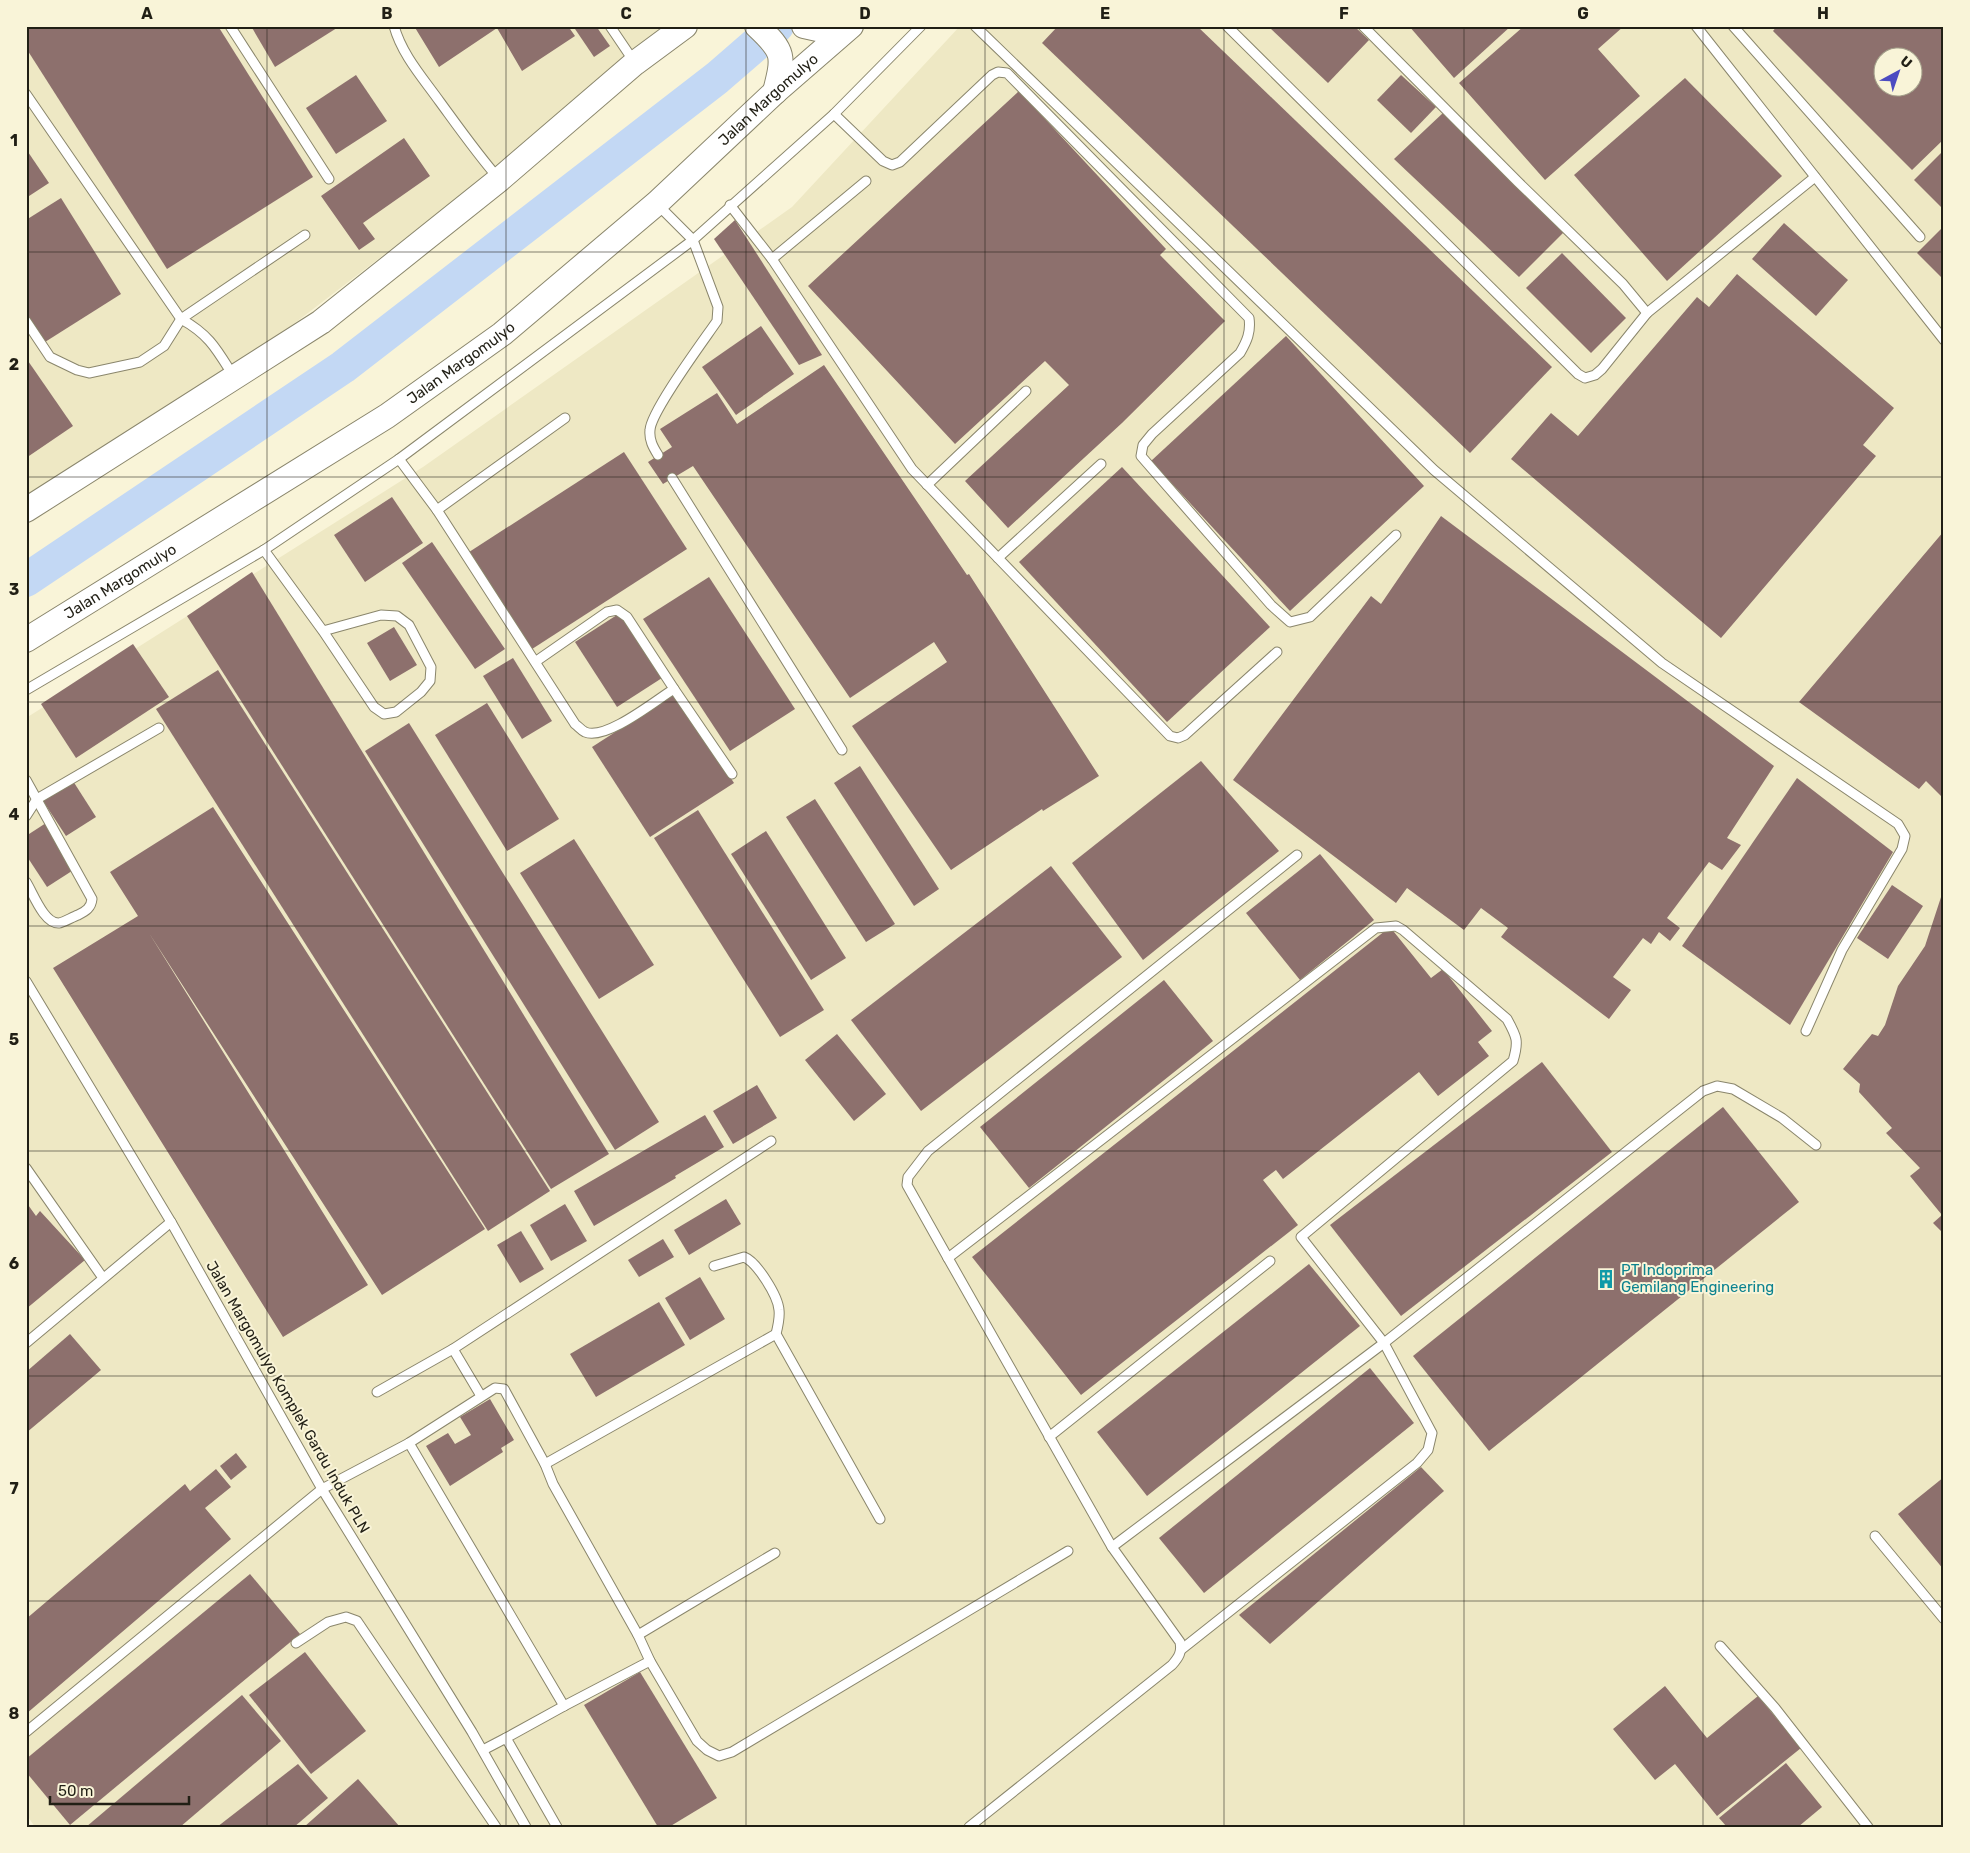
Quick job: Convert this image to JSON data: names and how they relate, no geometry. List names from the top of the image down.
{
  "streets": {
    "main road": ["Jalan Margomulyo"],
    "lane": ["Jalan Margomulyo Komplek Gardu Induk PLN"]
  },
  "places": {
    "building": ["PT Indoprima Gemilang Engineering"]
  },
  "scale_bar": "50 m",
  "north": "top right",
  "grid": {
    "columns": [
      "A",
      "B",
      "C",
      "D",
      "E",
      "F",
      "G",
      "H"
    ],
    "rows": [
      "1",
      "2",
      "3",
      "4",
      "5",
      "6",
      "7",
      "8"
    ]
  }
}
